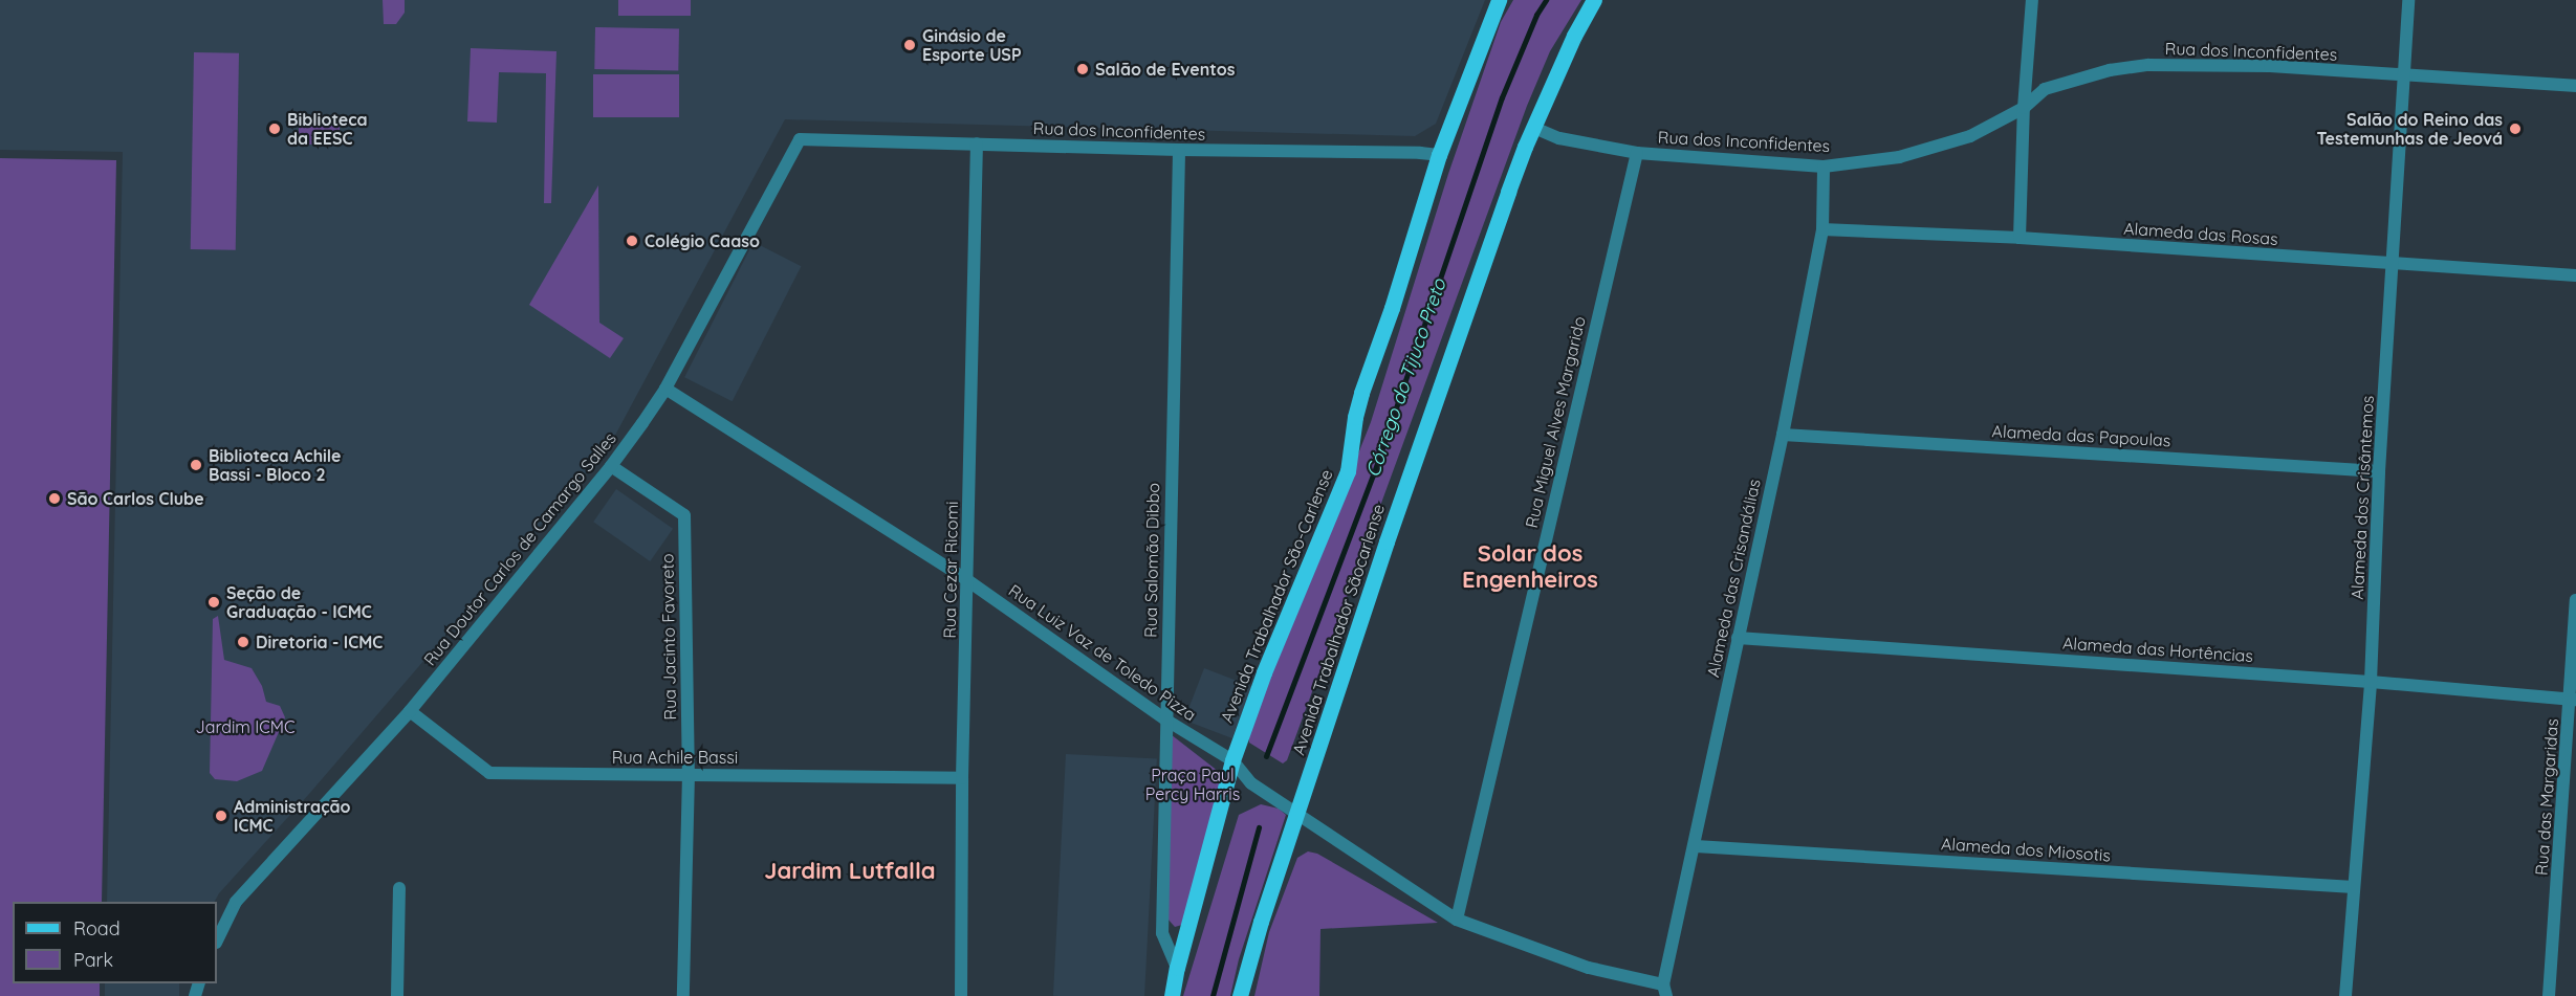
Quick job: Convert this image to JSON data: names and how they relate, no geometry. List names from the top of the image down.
{
  "streets": {
    "main road": ["Avenida Trabalhador São-Carlense", "Avenida Trabalhador Sãocarlense"],
    "street": [
      "Rua dos Inconfidentes",
      "Alameda das Rosas",
      "Rua Miguel Alves Margarido",
      "Alameda das Papoulas",
      "Alameda dos Crisântemos",
      "Rua Doutor Carlos de Camargo Salles",
      "Rua Salomão Dibbo",
      "Rua Cezar Ricomi",
      "Alameda das Crisandálias",
      "Rua Jacinto Favoreto",
      "Alameda das Hortências",
      "Rua Luiz Vaz de Toledo Pizza",
      "Rua Achile Bassi",
      "Rua das Margaridas",
      "Alameda dos Miosotis"
    ]
  },
  "crossings": [
    ["Rua dos Inconfidentes", "Rua Miguel Alves Margarido"],
    ["Rua dos Inconfidentes", "Alameda dos Crisântemos"],
    ["Rua dos Inconfidentes", "Rua Doutor Carlos de Camargo Salles"],
    ["Rua dos Inconfidentes", "Rua Salomão Dibbo"],
    ["Rua dos Inconfidentes", "Rua Cezar Ricomi"],
    ["Rua dos Inconfidentes", "Alameda das Crisandálias"],
    ["Rua dos Inconfidentes", "Avenida Trabalhador São-Carlense"],
    ["Rua dos Inconfidentes", "Avenida Trabalhador Sãocarlense"],
    ["Alameda das Rosas", "Alameda dos Crisântemos"],
    ["Alameda das Rosas", "Alameda das Crisandálias"],
    ["Rua Miguel Alves Margarido", "Rua Luiz Vaz de Toledo Pizza"],
    ["Alameda das Papoulas", "Alameda dos Crisântemos"],
    ["Alameda das Papoulas", "Alameda das Crisandálias"],
    ["Alameda dos Crisântemos", "Alameda das Hortências"],
    ["Alameda dos Crisântemos", "Alameda dos Miosotis"],
    ["Rua Doutor Carlos de Camargo Salles", "Rua Jacinto Favoreto"],
    ["Rua Doutor Carlos de Camargo Salles", "Rua Luiz Vaz de Toledo Pizza"],
    ["Rua Doutor Carlos de Camargo Salles", "Rua Achile Bassi"],
    ["Rua Salomão Dibbo", "Avenida Trabalhador São-Carlense"],
    ["Rua Salomão Dibbo", "Rua Luiz Vaz de Toledo Pizza"],
    ["Rua Cezar Ricomi", "Rua Luiz Vaz de Toledo Pizza"],
    ["Rua Cezar Ricomi", "Rua Achile Bassi"],
    ["Alameda das Crisandálias", "Alameda das Hortências"],
    ["Alameda das Crisandálias", "Rua Luiz Vaz de Toledo Pizza"],
    ["Alameda das Crisandálias", "Alameda dos Miosotis"],
    ["Avenida Trabalhador São-Carlense", "Rua Luiz Vaz de Toledo Pizza"],
    ["Avenida Trabalhador Sãocarlense", "Rua Luiz Vaz de Toledo Pizza"],
    ["Rua Jacinto Favoreto", "Rua Achile Bassi"],
    ["Alameda das Hortências", "Rua das Margaridas"]
  ],
  "districts": ["Solar dos Engenheiros", "Jardim Lutfalla"],
  "water": ["Córrego do Tijuco Preto"],
  "parks": ["Jardim ICMC", "Praça Paul Percy Harris"],
  "places": [
    "Ginásio de Esporte USP",
    "Salão de Eventos",
    "Biblioteca da EESC",
    "Salão do Reino das Testemunhas de Jeová",
    "Colégio Caaso",
    "Biblioteca Achile Bassi - Bloco 2",
    "São Carlos Clube",
    "Seção de Graduação - ICMC",
    "Diretoria - ICMC",
    "Administração ICMC"
  ],
  "legend": ["Road", "Park"]
}
